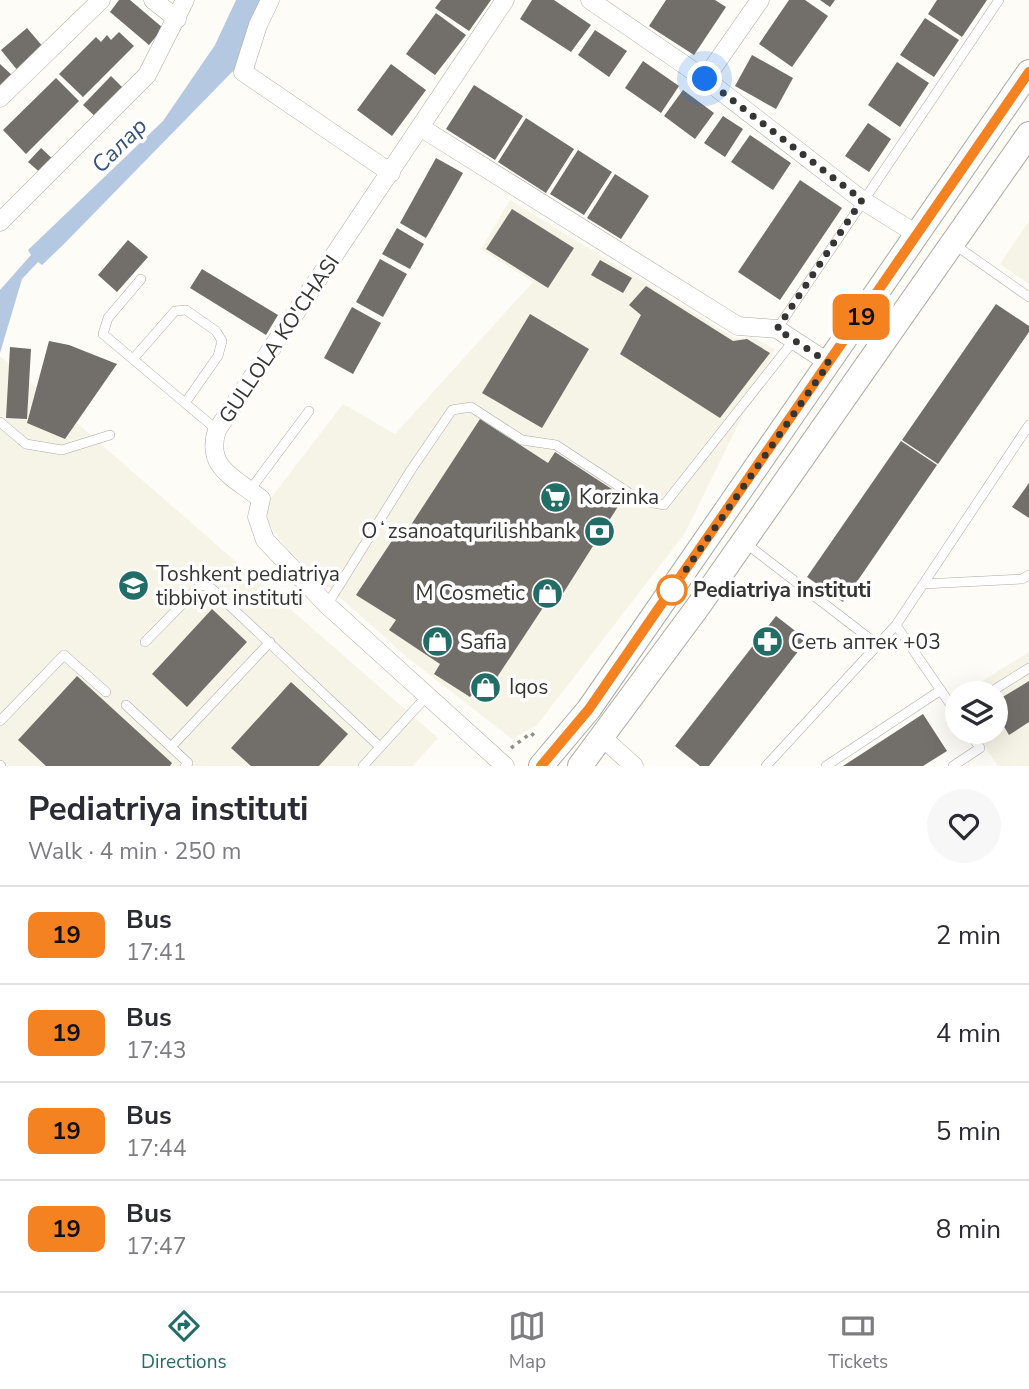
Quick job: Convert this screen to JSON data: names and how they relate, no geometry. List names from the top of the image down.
{
  "streets": {
    "street": ["GULLOLA KO'CHASI"]
  },
  "water": ["Салар"],
  "places": {
    "supermarket": ["Korzinka"],
    "bank": ["Oʻzsanoatqurilishbank"],
    "school or university": ["Toshkent pediatriya tibbiyot instituti"],
    "other": ["Pediatriya instituti"],
    "shop": ["M Cosmetic", "Safia", "Iqos"],
    "pharmacy": ["Сеть аптек +03"]
  },
  "lines": ["bus line 19"],
  "page": {
    "on_map": "19",
    "heading": ["Pediatriya instituti", "Walk · 4 min · 250 m"],
    "list": [
      {
        "mark": "19",
        "name": "Bus",
        "note": "17:41",
        "value": "2 min"
      },
      {
        "mark": "19",
        "name": "Bus",
        "note": "17:43",
        "value": "4 min"
      },
      {
        "mark": "19",
        "name": "Bus",
        "note": "17:44",
        "value": "5 min"
      },
      {
        "mark": "19",
        "name": "Bus",
        "note": "17:47",
        "value": "8 min"
      }
    ],
    "tabs": ["Directions", "Map", "Tickets"]
  }
}
